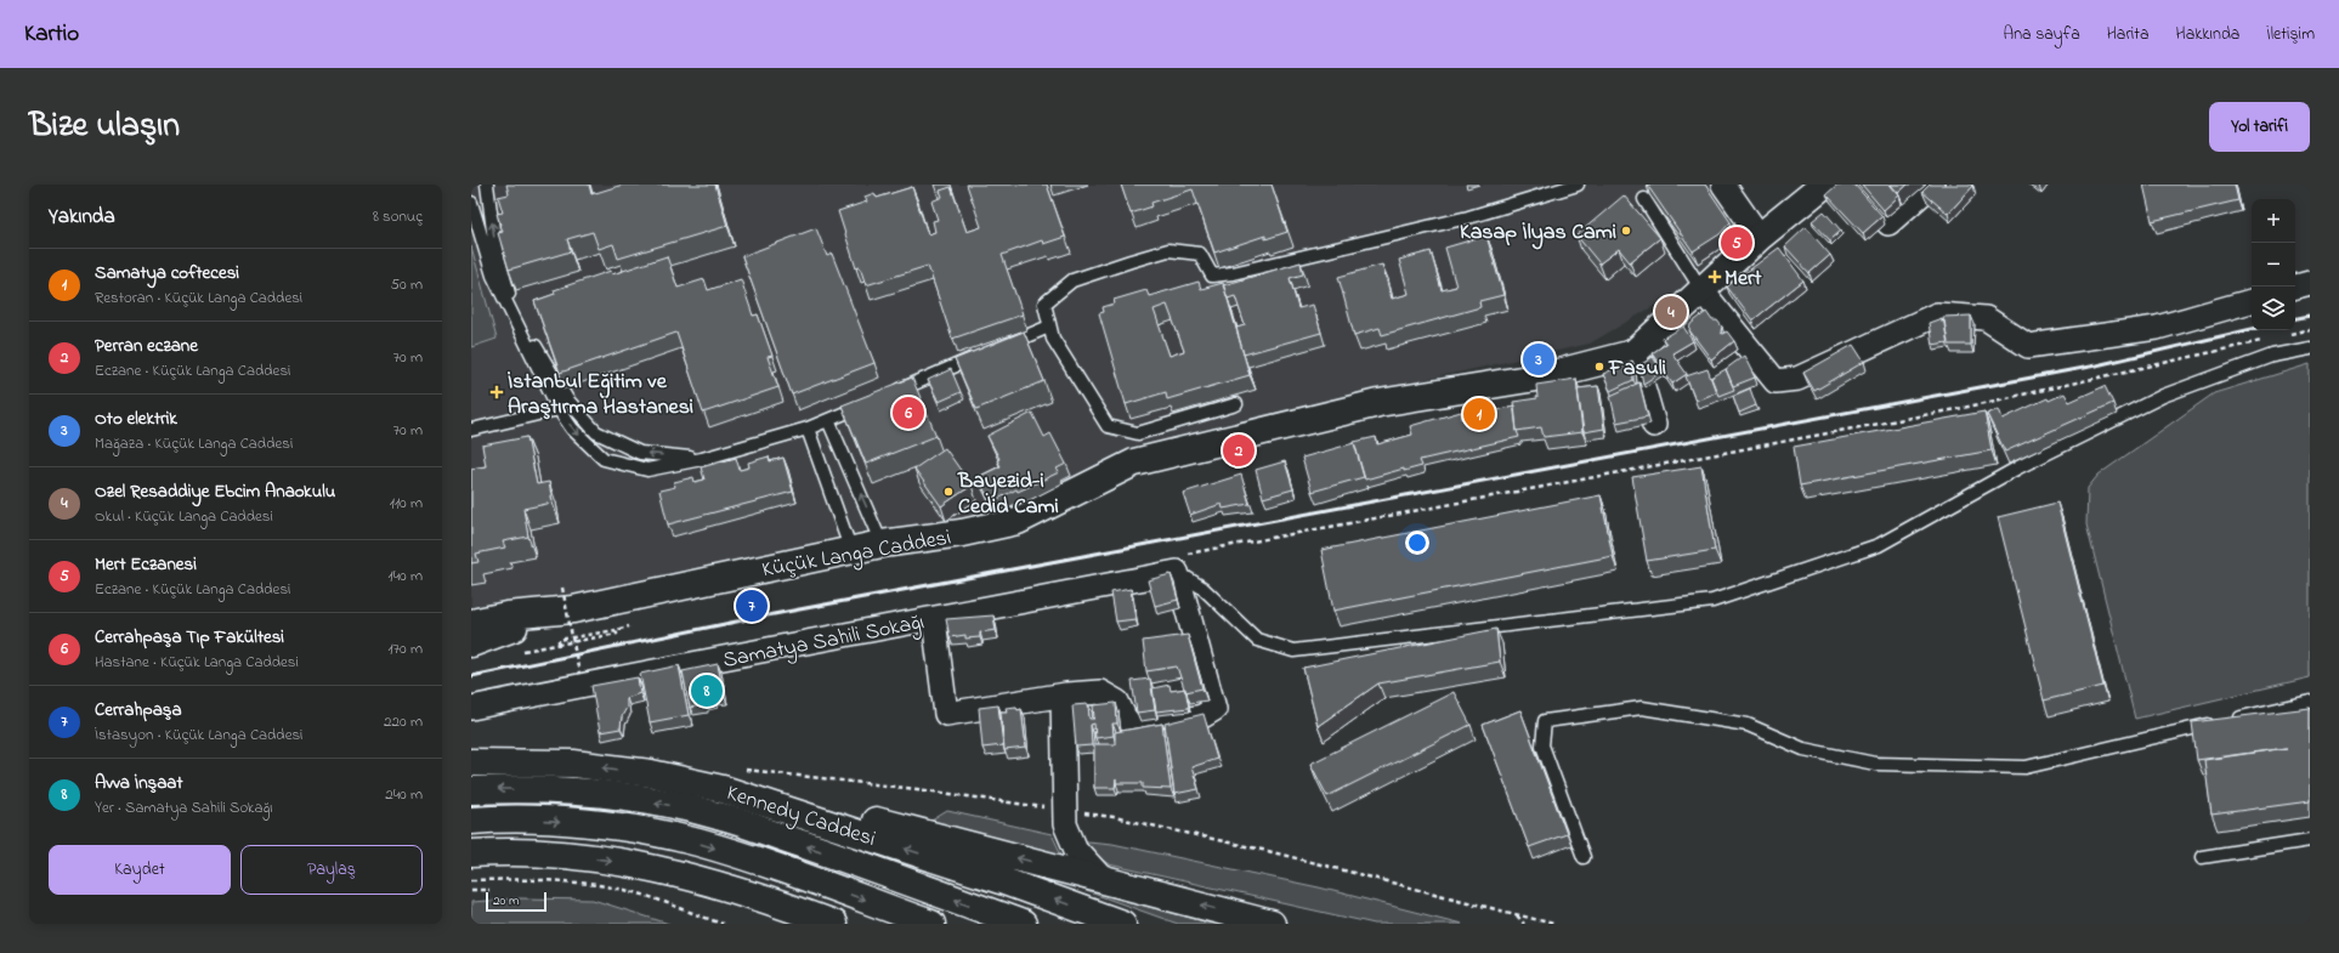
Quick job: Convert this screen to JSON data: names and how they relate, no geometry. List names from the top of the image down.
{
  "streets": {
    "main road": ["Küçük Langa Caddesi", "Kennedy Caddesi"],
    "street": ["Samatya Sahili Sokağı"]
  },
  "places": {
    "other": ["Kasap İlyas Cami", "Fasuli", "Bayezid-i Cedid Cami"],
    "health": ["Mert", "İstanbul Eğitim ve Araştırma Hastanesi"]
  },
  "scale_bar": "20 m",
  "page": {
    "header": "Kartio",
    "nav": [
      "Ana sayfa",
      "Harita",
      "Hakkında",
      "İletişim"
    ],
    "title": "Bize ulaşın",
    "buttons": [
      "Yol tarifi",
      ["Kaydet", "Paylaş"]
    ],
    "heading": ["Yakında", "8 sonuç"],
    "map_buttons": ["+", "−"],
    "pins": [
      "5",
      "4",
      "3",
      "6",
      "1",
      "2",
      "7",
      "8"
    ],
    "list": [
      {
        "mark": "1",
        "name": "Samatya coftecesi",
        "note": "Restoran · Küçük Langa Caddesi",
        "value": "50 m"
      },
      {
        "mark": "2",
        "name": "Perran eczane",
        "note": "Eczane · Küçük Langa Caddesi",
        "value": "70 m"
      },
      {
        "mark": "3",
        "name": "Oto elektrik",
        "note": "Mağaza · Küçük Langa Caddesi",
        "value": "70 m"
      },
      {
        "mark": "4",
        "name": "Ozel Resaddiye Ebcim Anaokulu",
        "note": "Okul · Küçük Langa Caddesi",
        "value": "110 m"
      },
      {
        "mark": "5",
        "name": "Mert Eczanesi",
        "note": "Eczane · Küçük Langa Caddesi",
        "value": "140 m"
      },
      {
        "mark": "6",
        "name": "Cerrahpaşa Tıp Fakültesi",
        "note": "Hastane · Küçük Langa Caddesi",
        "value": "170 m"
      },
      {
        "mark": "7",
        "name": "Cerrahpaşa",
        "note": "İstasyon · Küçük Langa Caddesi",
        "value": "220 m"
      },
      {
        "mark": "8",
        "name": "Avva İnşaat",
        "note": "Yer · Samatya Sahili Sokağı",
        "value": "240 m"
      }
    ],
    "scale": "20 m"
  }
}
